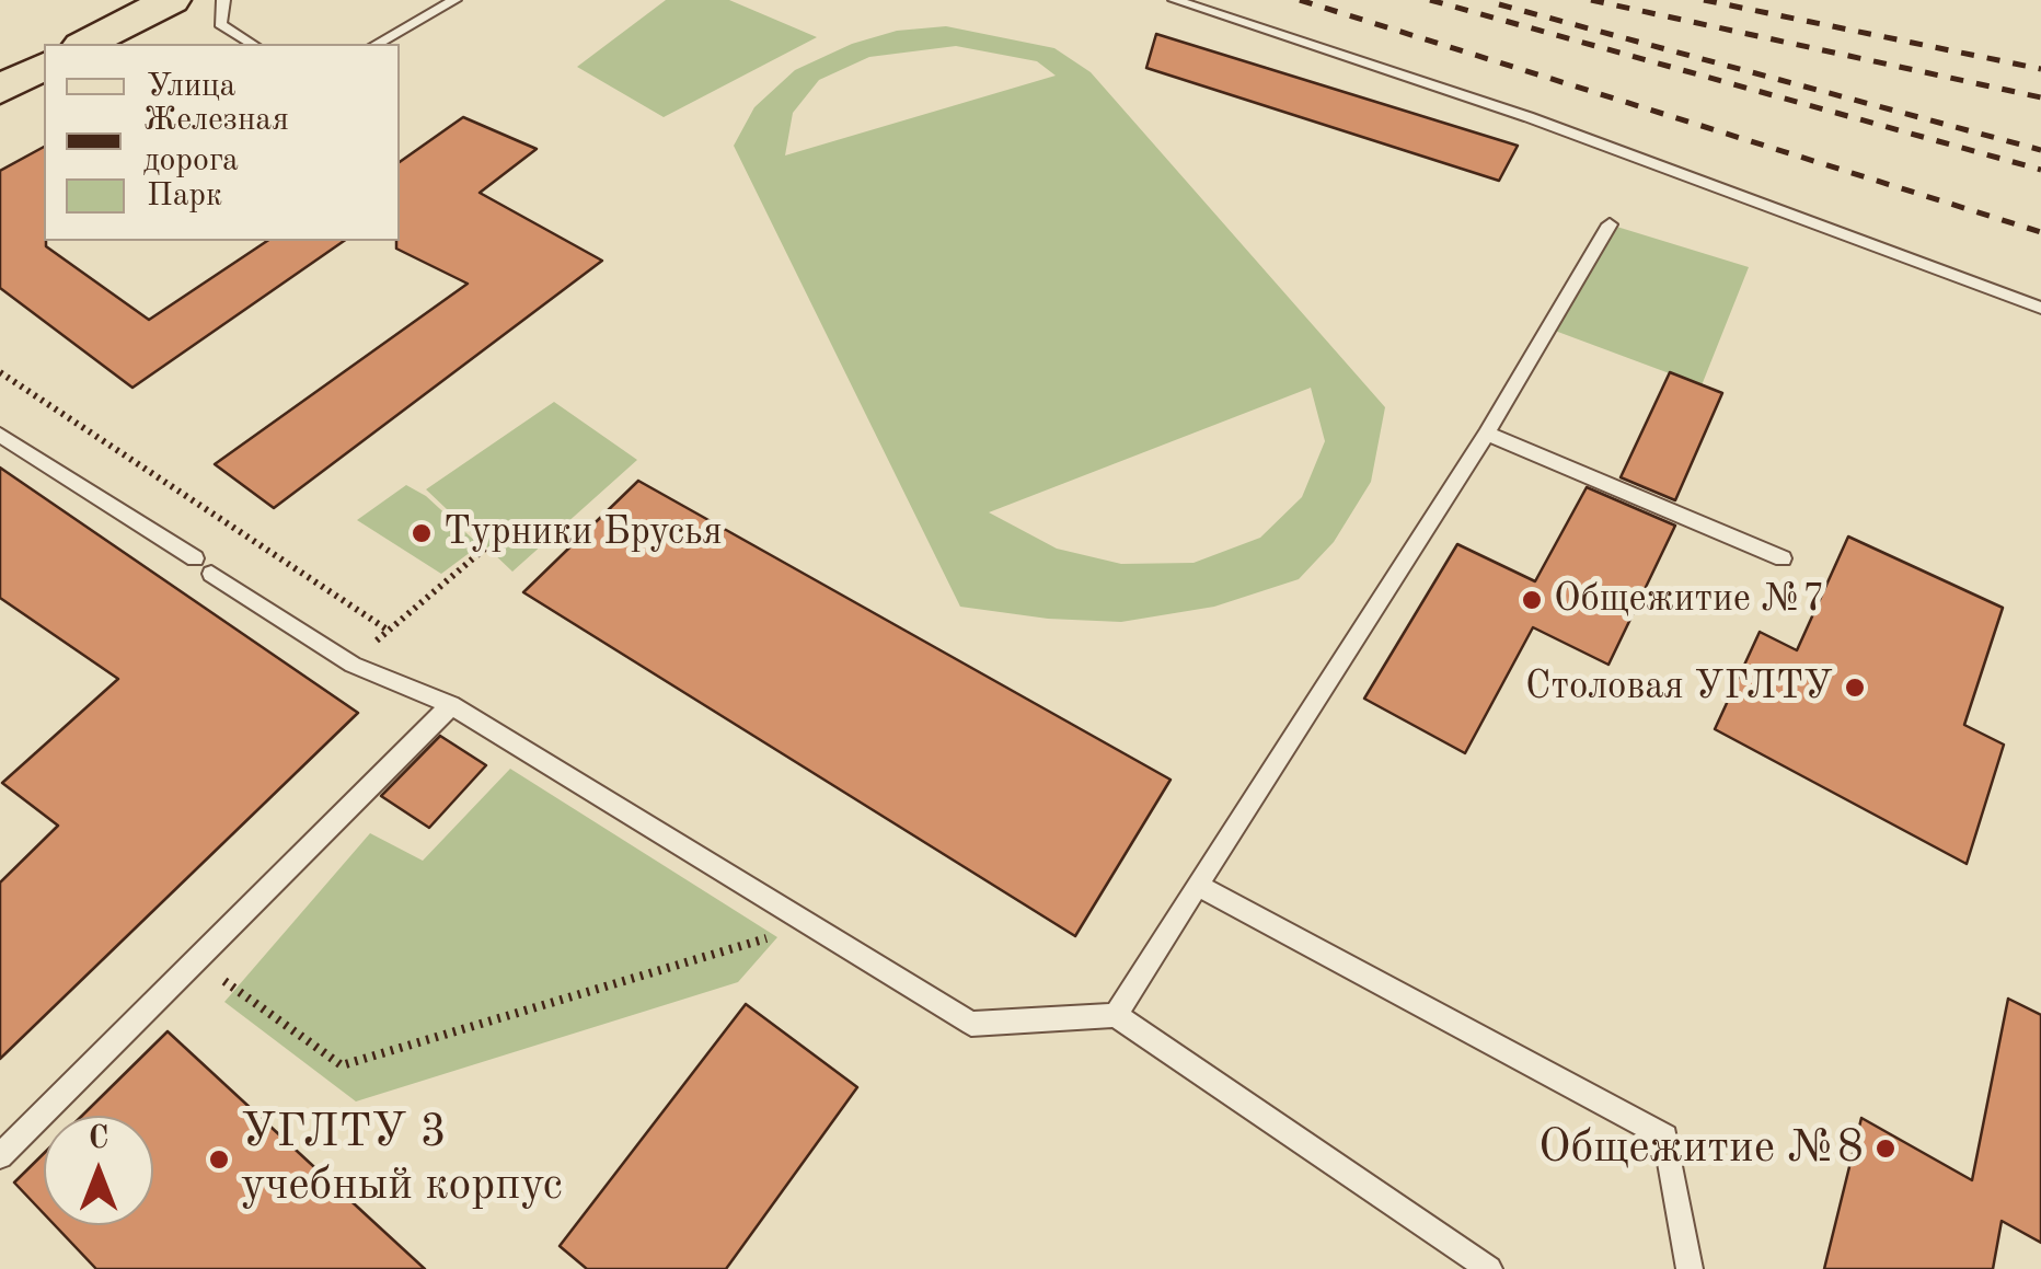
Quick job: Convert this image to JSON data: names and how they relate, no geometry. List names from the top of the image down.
{
  "places": [
    "Турники Брусья",
    "Общежитие №7",
    "Столовая УГЛТУ",
    "Общежитие №8",
    "УГЛТУ 3 учебный корпус"
  ],
  "legend": ["Улица", "Железная дорога", "Парк"],
  "north": "top"
}
